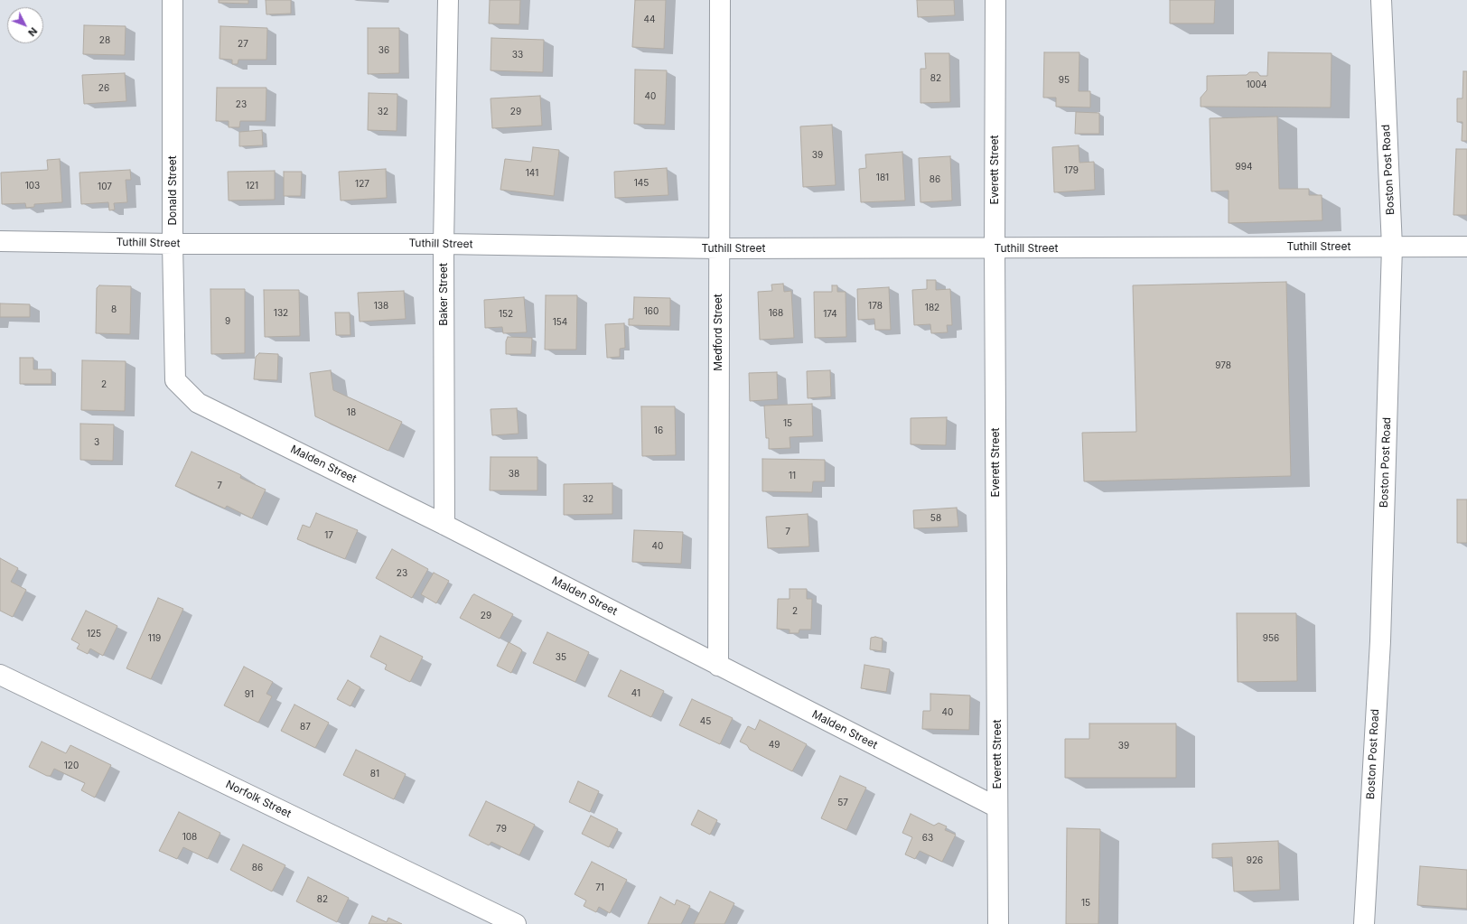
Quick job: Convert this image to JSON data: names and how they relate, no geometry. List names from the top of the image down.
{
  "streets": {
    "street": [
      "Everett Street",
      "Boston Post Road",
      "Donald Street",
      "Tuthill Street",
      "Baker Street",
      "Medford Street",
      "Malden Street",
      "Norfolk Street"
    ]
  },
  "crossings": [
    ["Everett Street", "Tuthill Street"],
    ["Everett Street", "Malden Street"],
    ["Boston Post Road", "Tuthill Street"],
    ["Donald Street", "Tuthill Street"],
    ["Donald Street", "Malden Street"],
    ["Tuthill Street", "Baker Street"],
    ["Tuthill Street", "Medford Street"],
    ["Baker Street", "Malden Street"],
    ["Medford Street", "Malden Street"]
  ],
  "house_numbers": [
    "44",
    "28",
    "27",
    "36",
    "33",
    "82",
    "95",
    "1004",
    "26",
    "40",
    "23",
    "32",
    "29",
    "39",
    "994",
    "179",
    "141",
    "181",
    "86",
    "145",
    "127",
    "103",
    "121",
    "107",
    "138",
    "178",
    "182",
    "8",
    "160",
    "132",
    "168",
    "152",
    "174",
    "9",
    "154",
    "978",
    "2",
    "18",
    "15",
    "16",
    "3",
    "38",
    "11",
    "7",
    "32",
    "58",
    "7",
    "17",
    "40",
    "23",
    "2",
    "29",
    "125",
    "119",
    "956",
    "35",
    "41",
    "91",
    "40",
    "45",
    "87",
    "49",
    "39",
    "120",
    "81",
    "57",
    "79",
    "108",
    "63",
    "926",
    "86",
    "71",
    "82",
    "15"
  ],
  "north": "bottom right"
}
